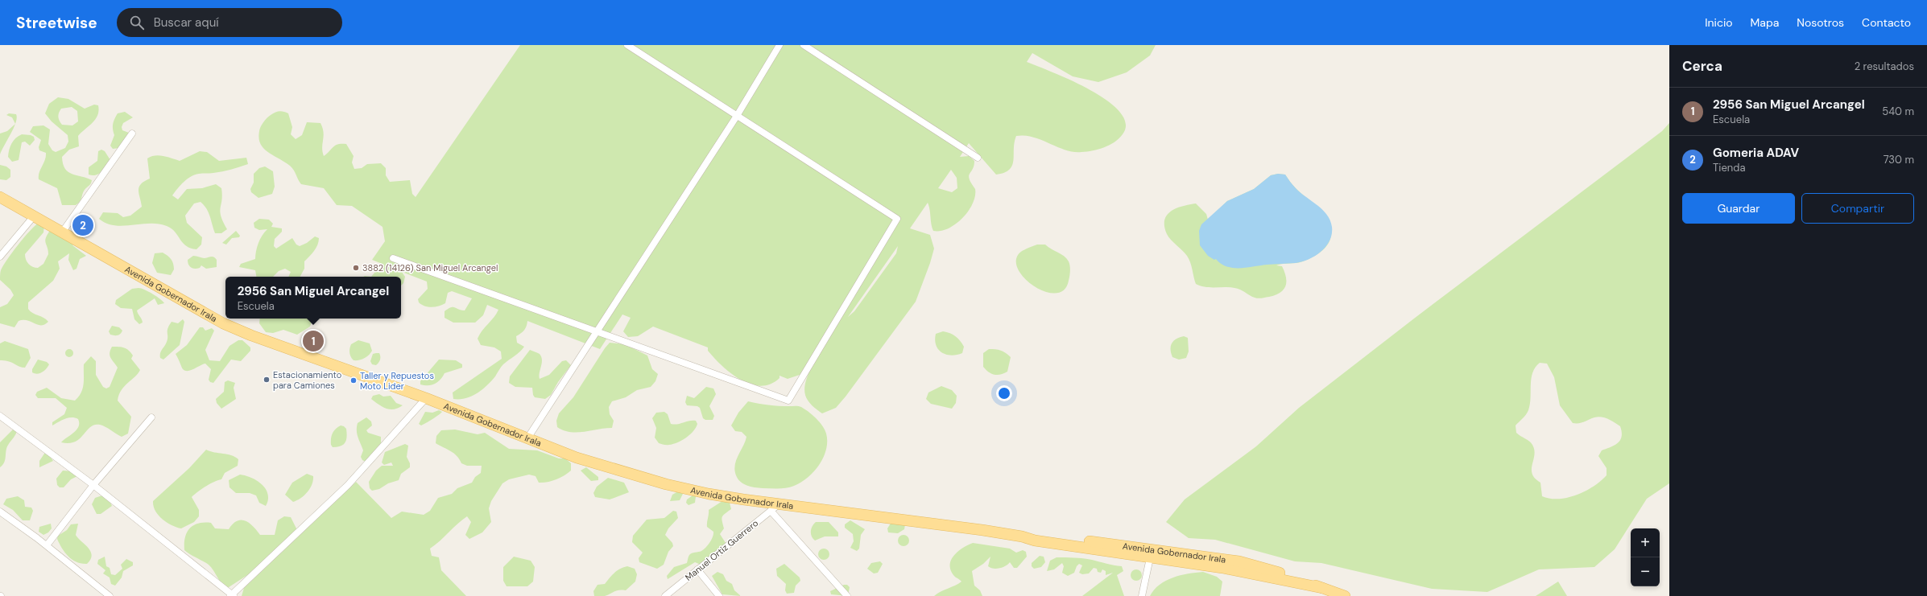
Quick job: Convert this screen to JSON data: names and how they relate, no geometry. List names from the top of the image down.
{
  "streets": {
    "main road": ["Avenida Gobernador Irala"],
    "street": ["Manuel Ortiz Guerrero"]
  },
  "crossings": [
    ["Avenida Gobernador Irala", "Manuel Ortiz Guerrero"]
  ],
  "places": ["3882 (14126) San Miguel Arcangel", "Estacionamiento para Camiones", "Taller y Repuestos Moto Lider"],
  "page": {
    "header": "Streetwise",
    "search": "Buscar aquí",
    "nav": [
      "Inicio",
      "Mapa",
      "Nosotros",
      "Contacto"
    ],
    "heading": ["Cerca", "2 resultados"],
    "list": [
      {
        "mark": "1",
        "name": "2956 San Miguel Arcangel",
        "note": "Escuela",
        "value": "540 m"
      },
      {
        "mark": "2",
        "name": "Gomeria ADAV",
        "note": "Tienda",
        "value": "730 m"
      }
    ],
    "buttons": ["Guardar", "Compartir"],
    "pins": ["2", "1"],
    "popup": ["2956 San Miguel Arcangel", "Escuela"],
    "map_buttons": ["+", "−"]
  }
}
